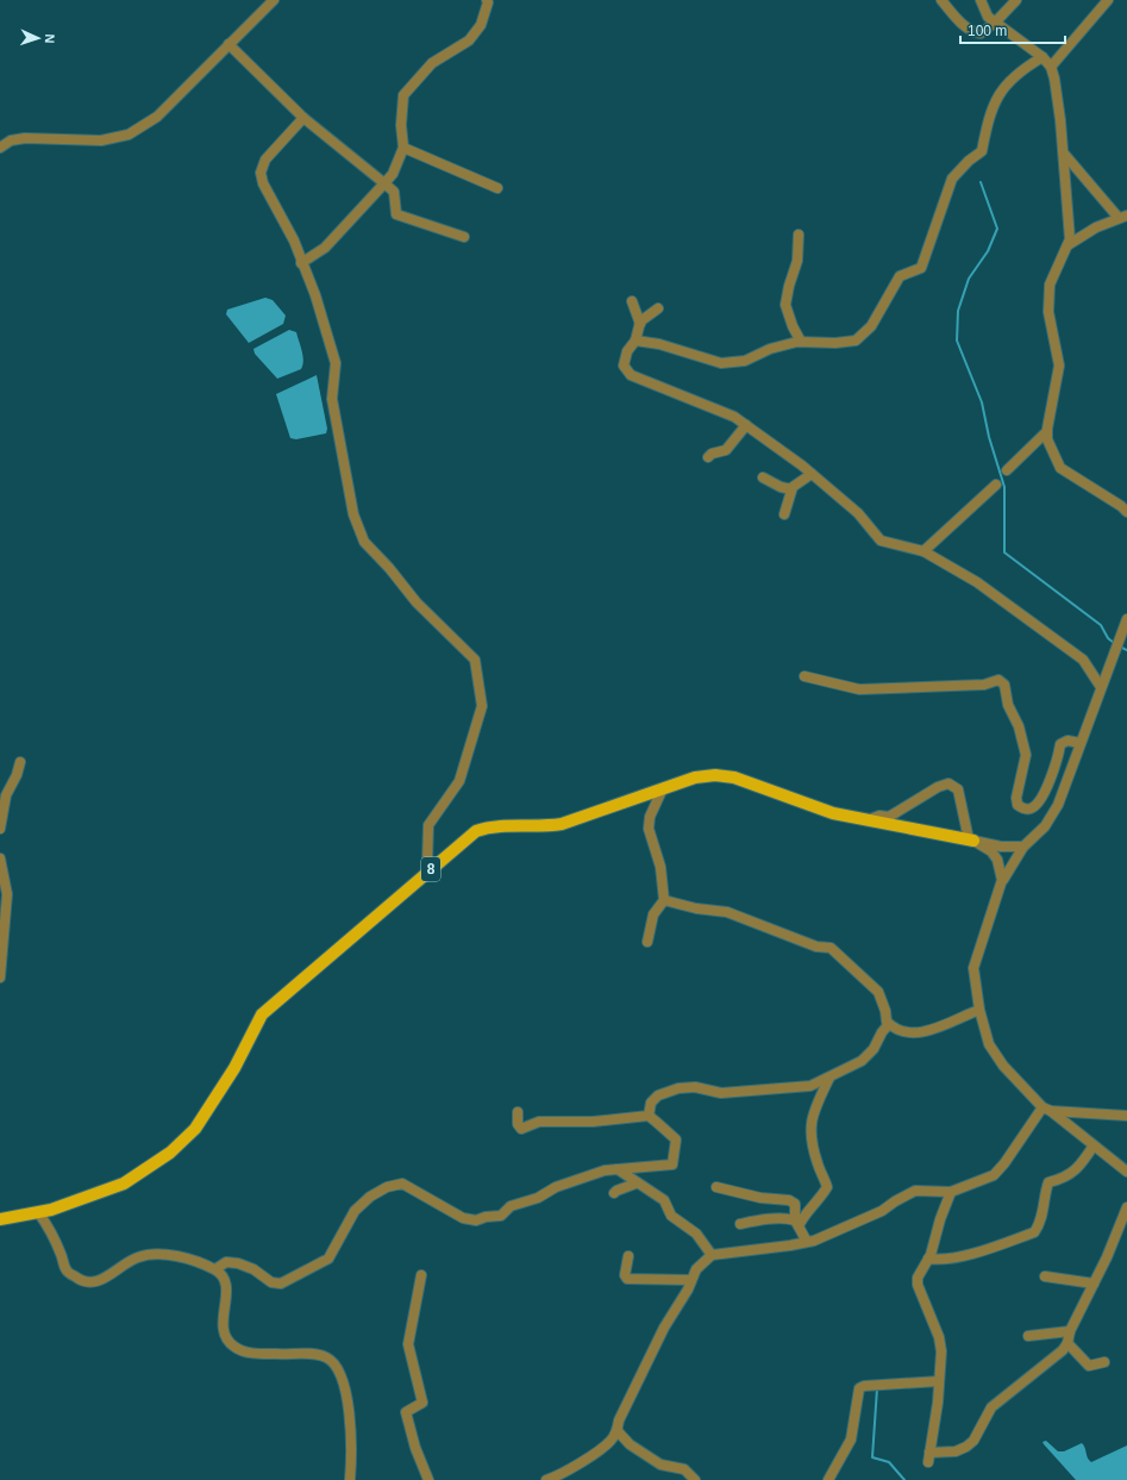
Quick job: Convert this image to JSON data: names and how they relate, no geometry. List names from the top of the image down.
{
  "streets": {
    "main road": ["8"]
  },
  "scale_bar": "100 m",
  "north": "right"
}
